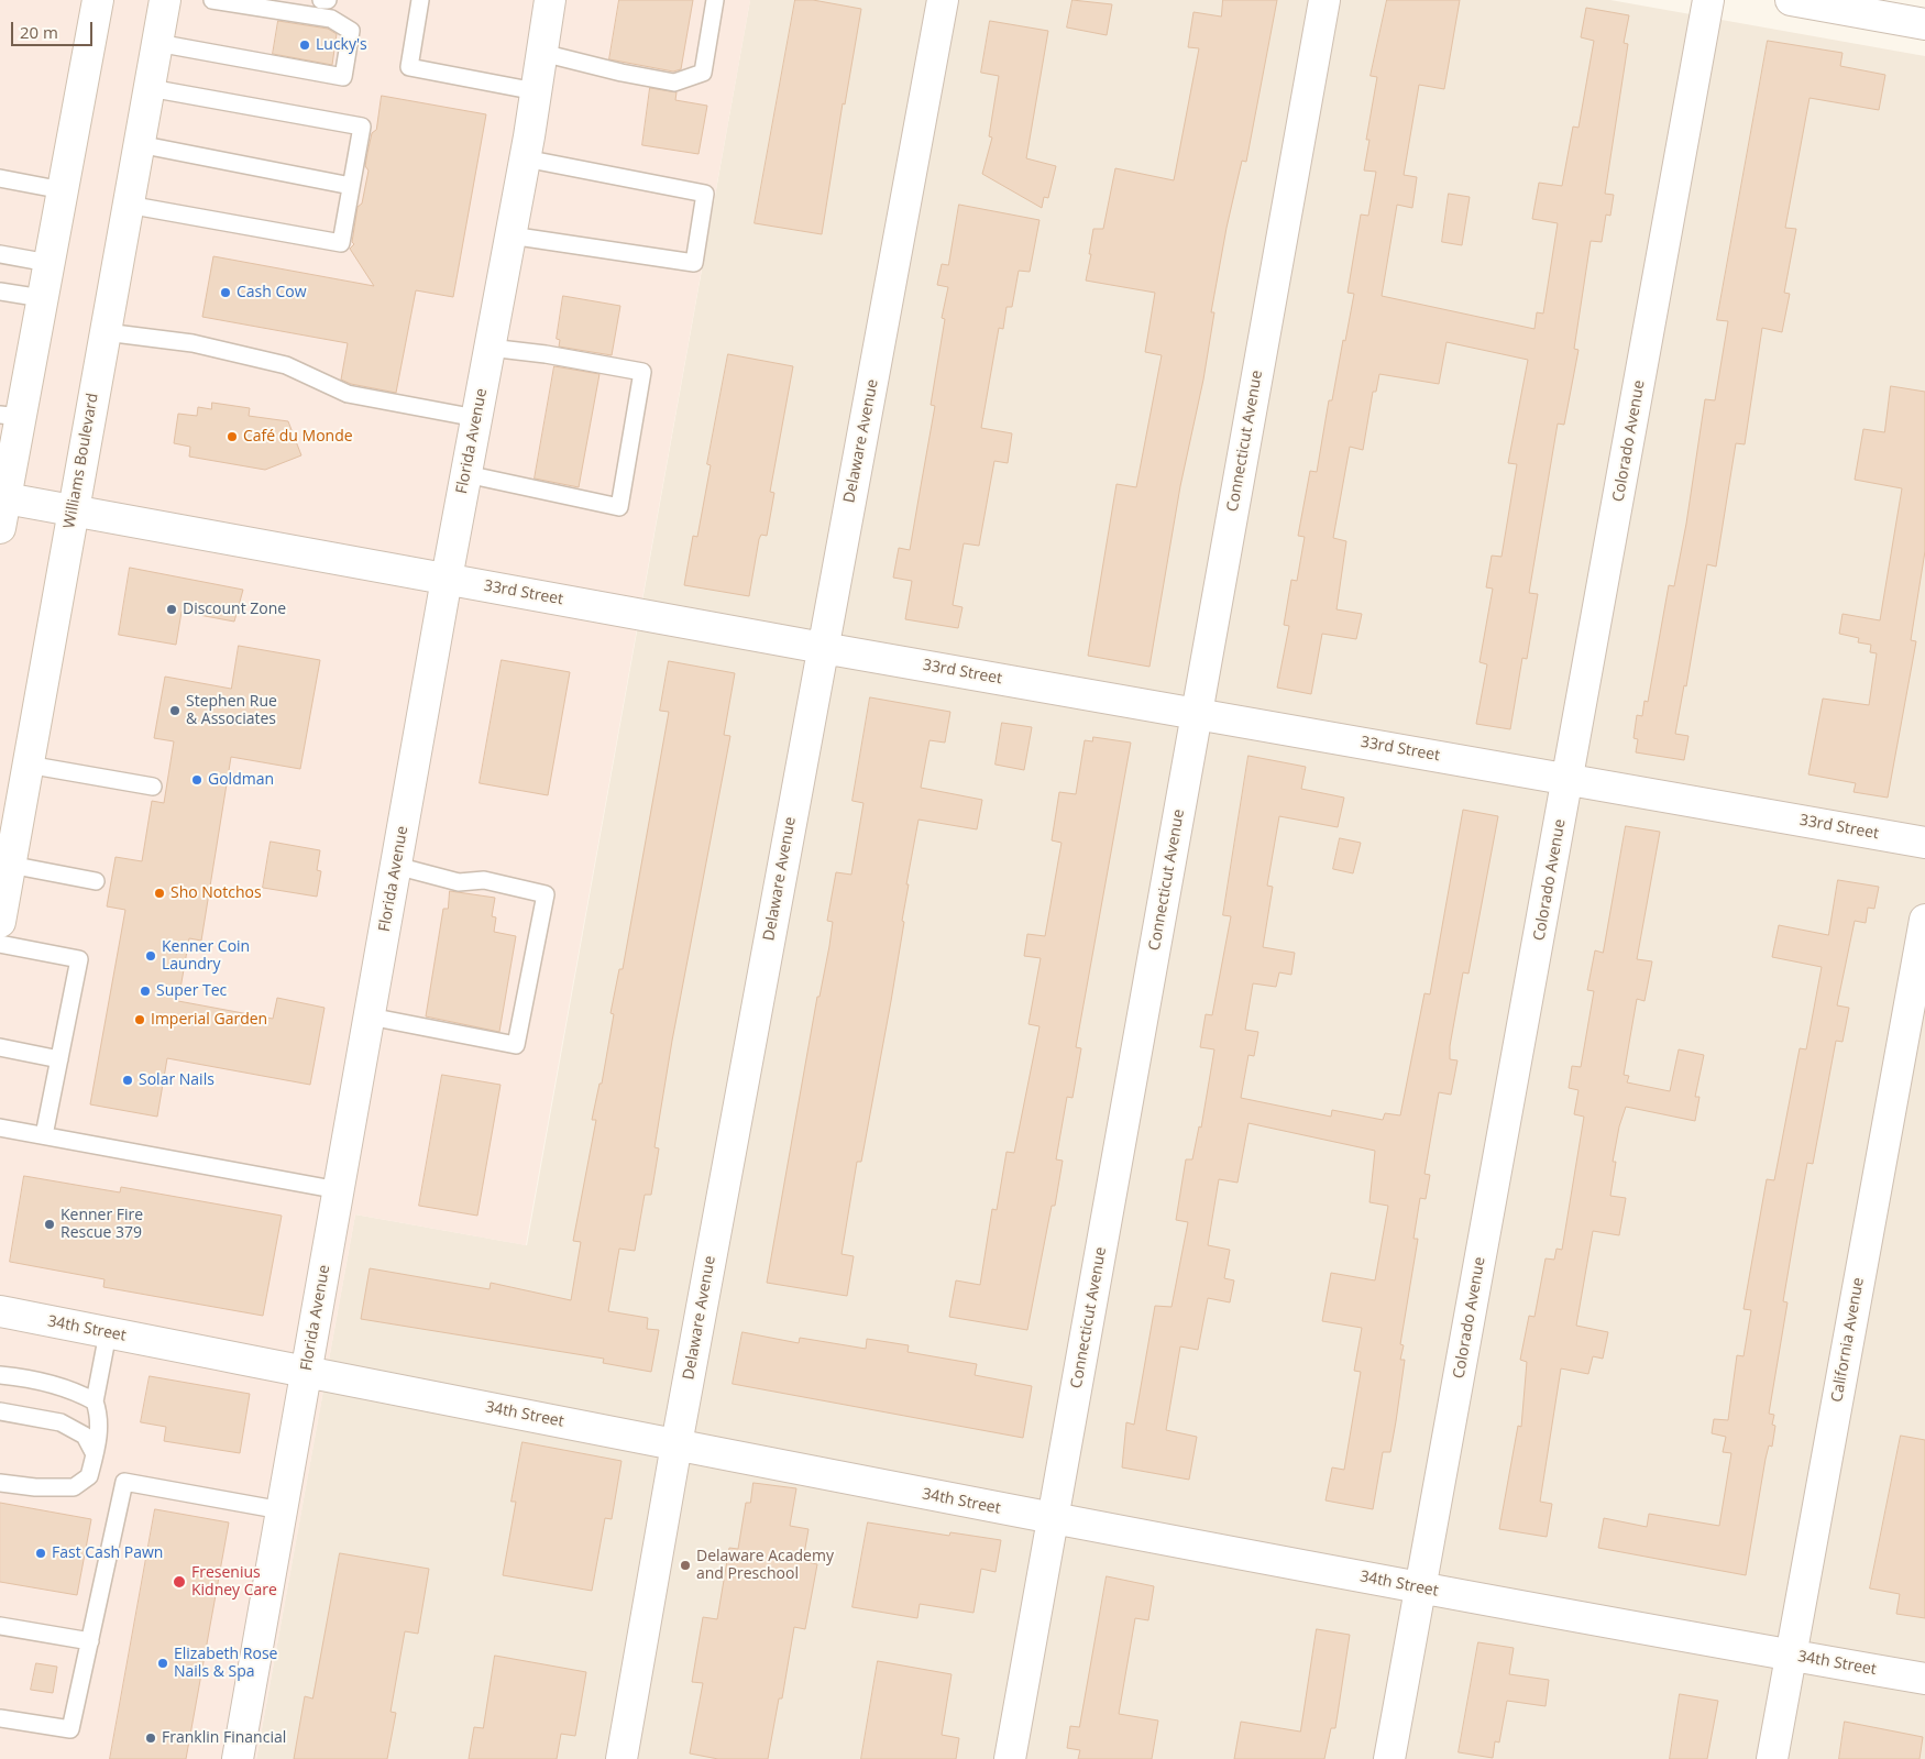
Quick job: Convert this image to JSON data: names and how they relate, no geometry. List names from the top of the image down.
{
  "streets": {
    "street": [
      "Florida Avenue",
      "Delaware Avenue",
      "Connecticut Avenue",
      "Colorado Avenue",
      "Williams Boulevard",
      "33rd Street",
      "34th Street",
      "California Avenue"
    ]
  },
  "crossings": [
    ["Florida Avenue", "33rd Street"],
    ["Florida Avenue", "34th Street"],
    ["Delaware Avenue", "33rd Street"],
    ["Delaware Avenue", "34th Street"],
    ["Connecticut Avenue", "33rd Street"],
    ["Connecticut Avenue", "34th Street"],
    ["Colorado Avenue", "33rd Street"],
    ["Colorado Avenue", "34th Street"],
    ["Williams Boulevard", "33rd Street"],
    ["34th Street", "California Avenue"]
  ],
  "places": [
    "Lucky's",
    "Cash Cow",
    "Café du Monde",
    "Discount Zone",
    "Stephen Rue & Associates",
    "Goldman",
    "Sho Notchos",
    "Kenner Coin Laundry",
    "Super Tec",
    "Imperial Garden",
    "Solar Nails",
    "Kenner Fire Rescue 379",
    "Fast Cash Pawn",
    "Delaware Academy and Preschool",
    "Fresenius Kidney Care",
    "Elizabeth Rose Nails & Spa",
    "Franklin Financial"
  ],
  "scale_bar": "20 m"
}
